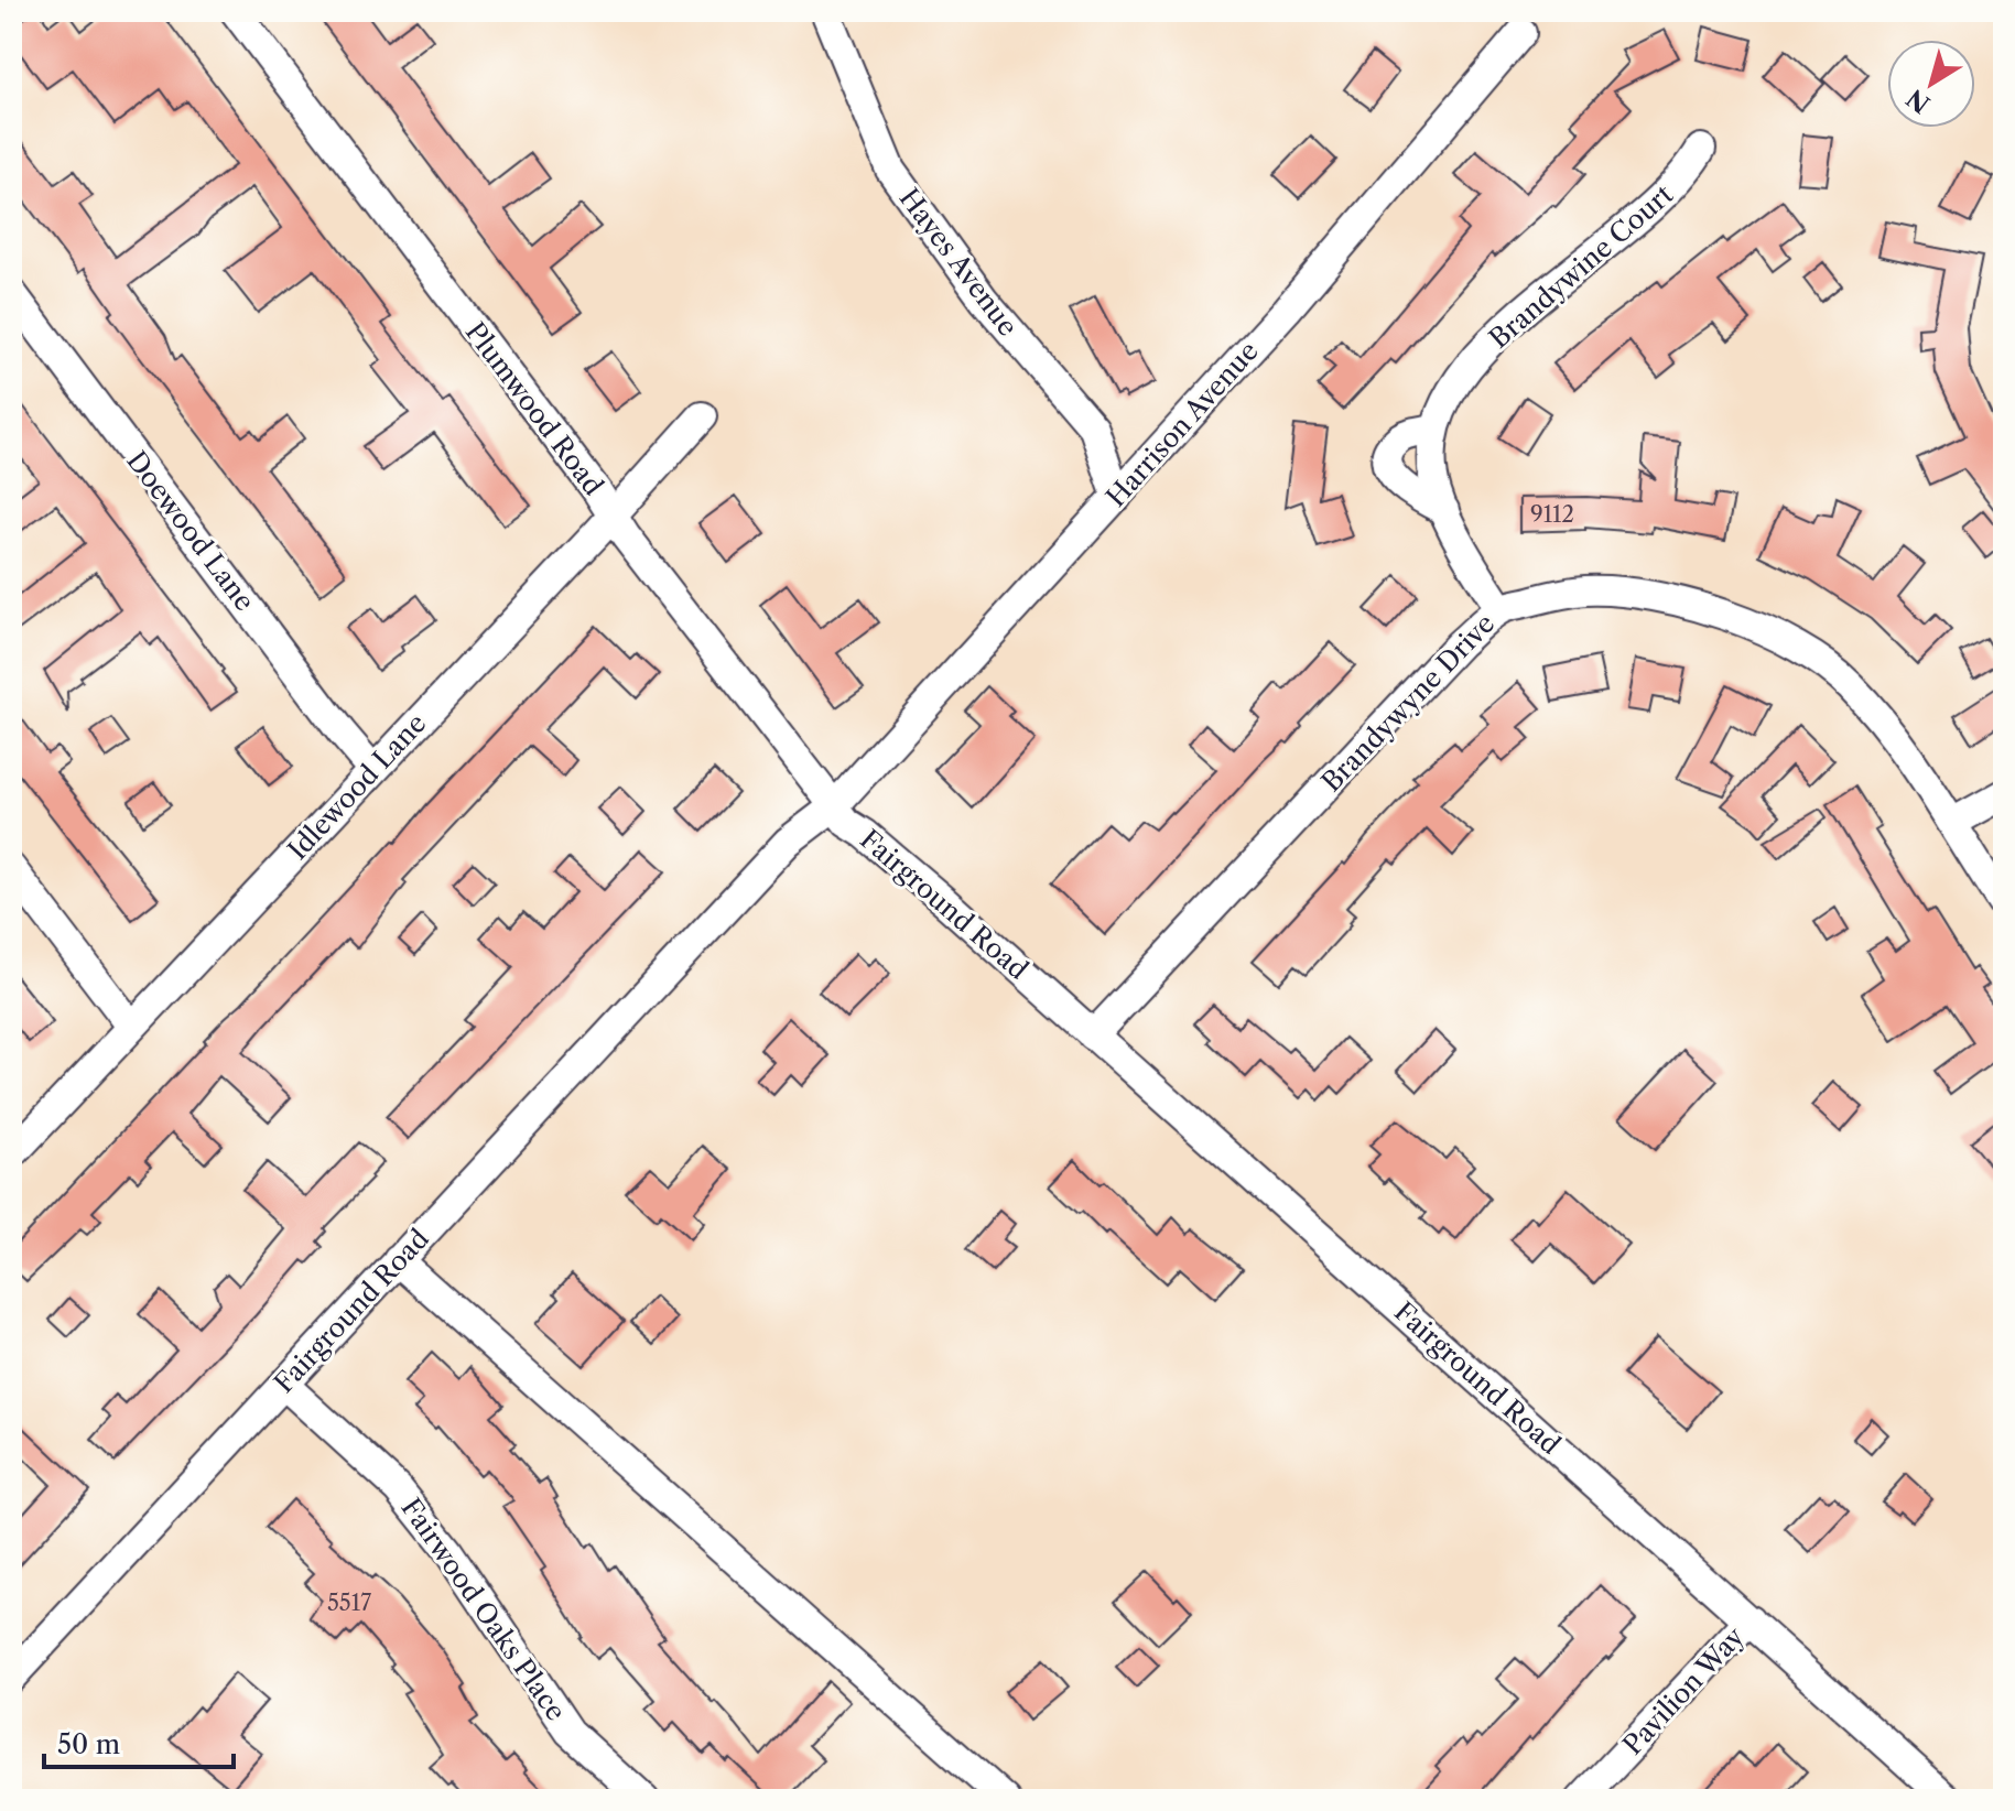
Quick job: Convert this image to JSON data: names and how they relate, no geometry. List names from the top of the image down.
{
  "streets": {
    "street": [
      "Hayes Avenue",
      "Brandywine Court",
      "Plumwood Road",
      "Harrison Avenue",
      "Doewood Lane",
      "Brandywyne Drive",
      "Idlewood Lane",
      "Fairground Road",
      "Fairwood Oaks Place",
      "Pavilion Way"
    ]
  },
  "crossings": [
    ["Hayes Avenue", "Harrison Avenue"],
    ["Brandywine Court", "Brandywyne Drive"],
    ["Plumwood Road", "Harrison Avenue"],
    ["Plumwood Road", "Idlewood Lane"],
    ["Plumwood Road", "Fairground Road"],
    ["Harrison Avenue", "Fairground Road"],
    ["Doewood Lane", "Idlewood Lane"],
    ["Brandywyne Drive", "Fairground Road"],
    ["Fairground Road", "Fairwood Oaks Place"],
    ["Fairground Road", "Pavilion Way"]
  ],
  "house_numbers": ["9112", "5517"],
  "scale_bar": "50 m",
  "north": "bottom left"
}
